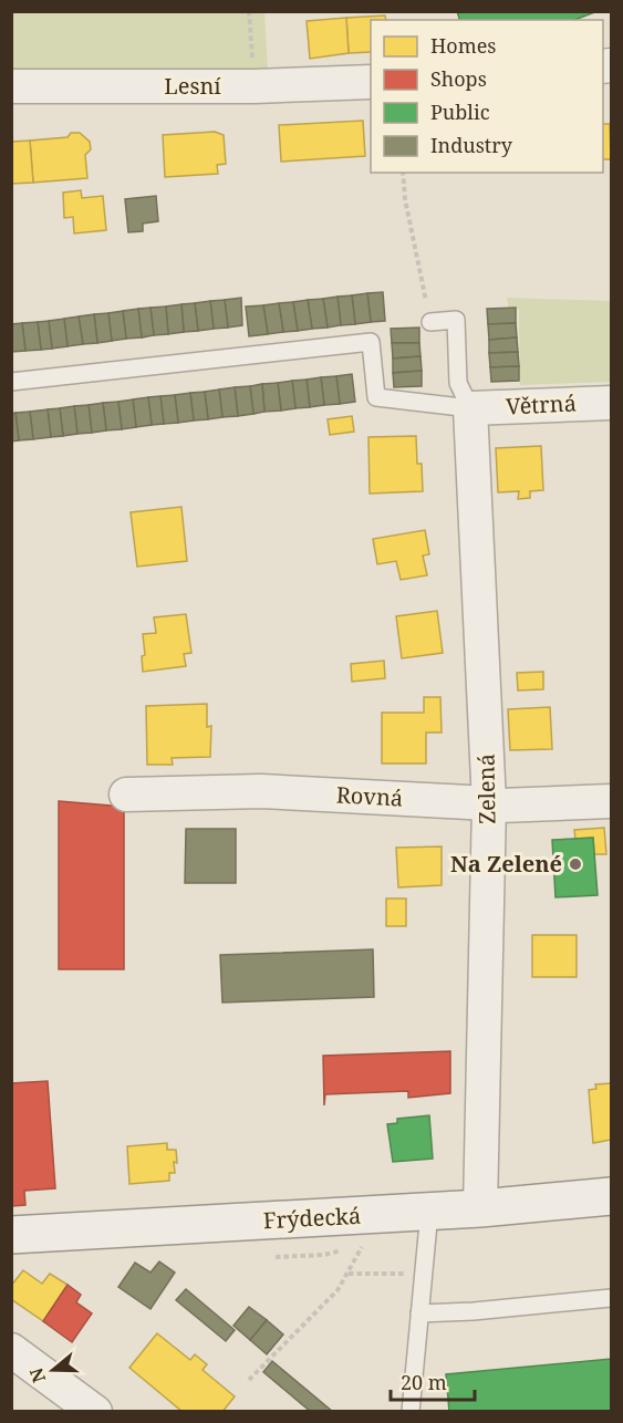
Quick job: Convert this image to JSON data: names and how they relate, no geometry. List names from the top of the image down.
{
  "streets": {
    "main road": ["Frýdecká"],
    "street": [
      "Lesní",
      "Větrná",
      "Zelená",
      "Rovná"
    ]
  },
  "crossings": [
    ["Větrná", "Zelená"],
    ["Zelená", "Rovná"],
    ["Zelená", "Frýdecká"]
  ],
  "places": ["Na Zelené"],
  "legend": [
    "Homes",
    "Shops",
    "Public",
    "Industry"
  ],
  "scale_bar": "20 m",
  "north": "left"
}
